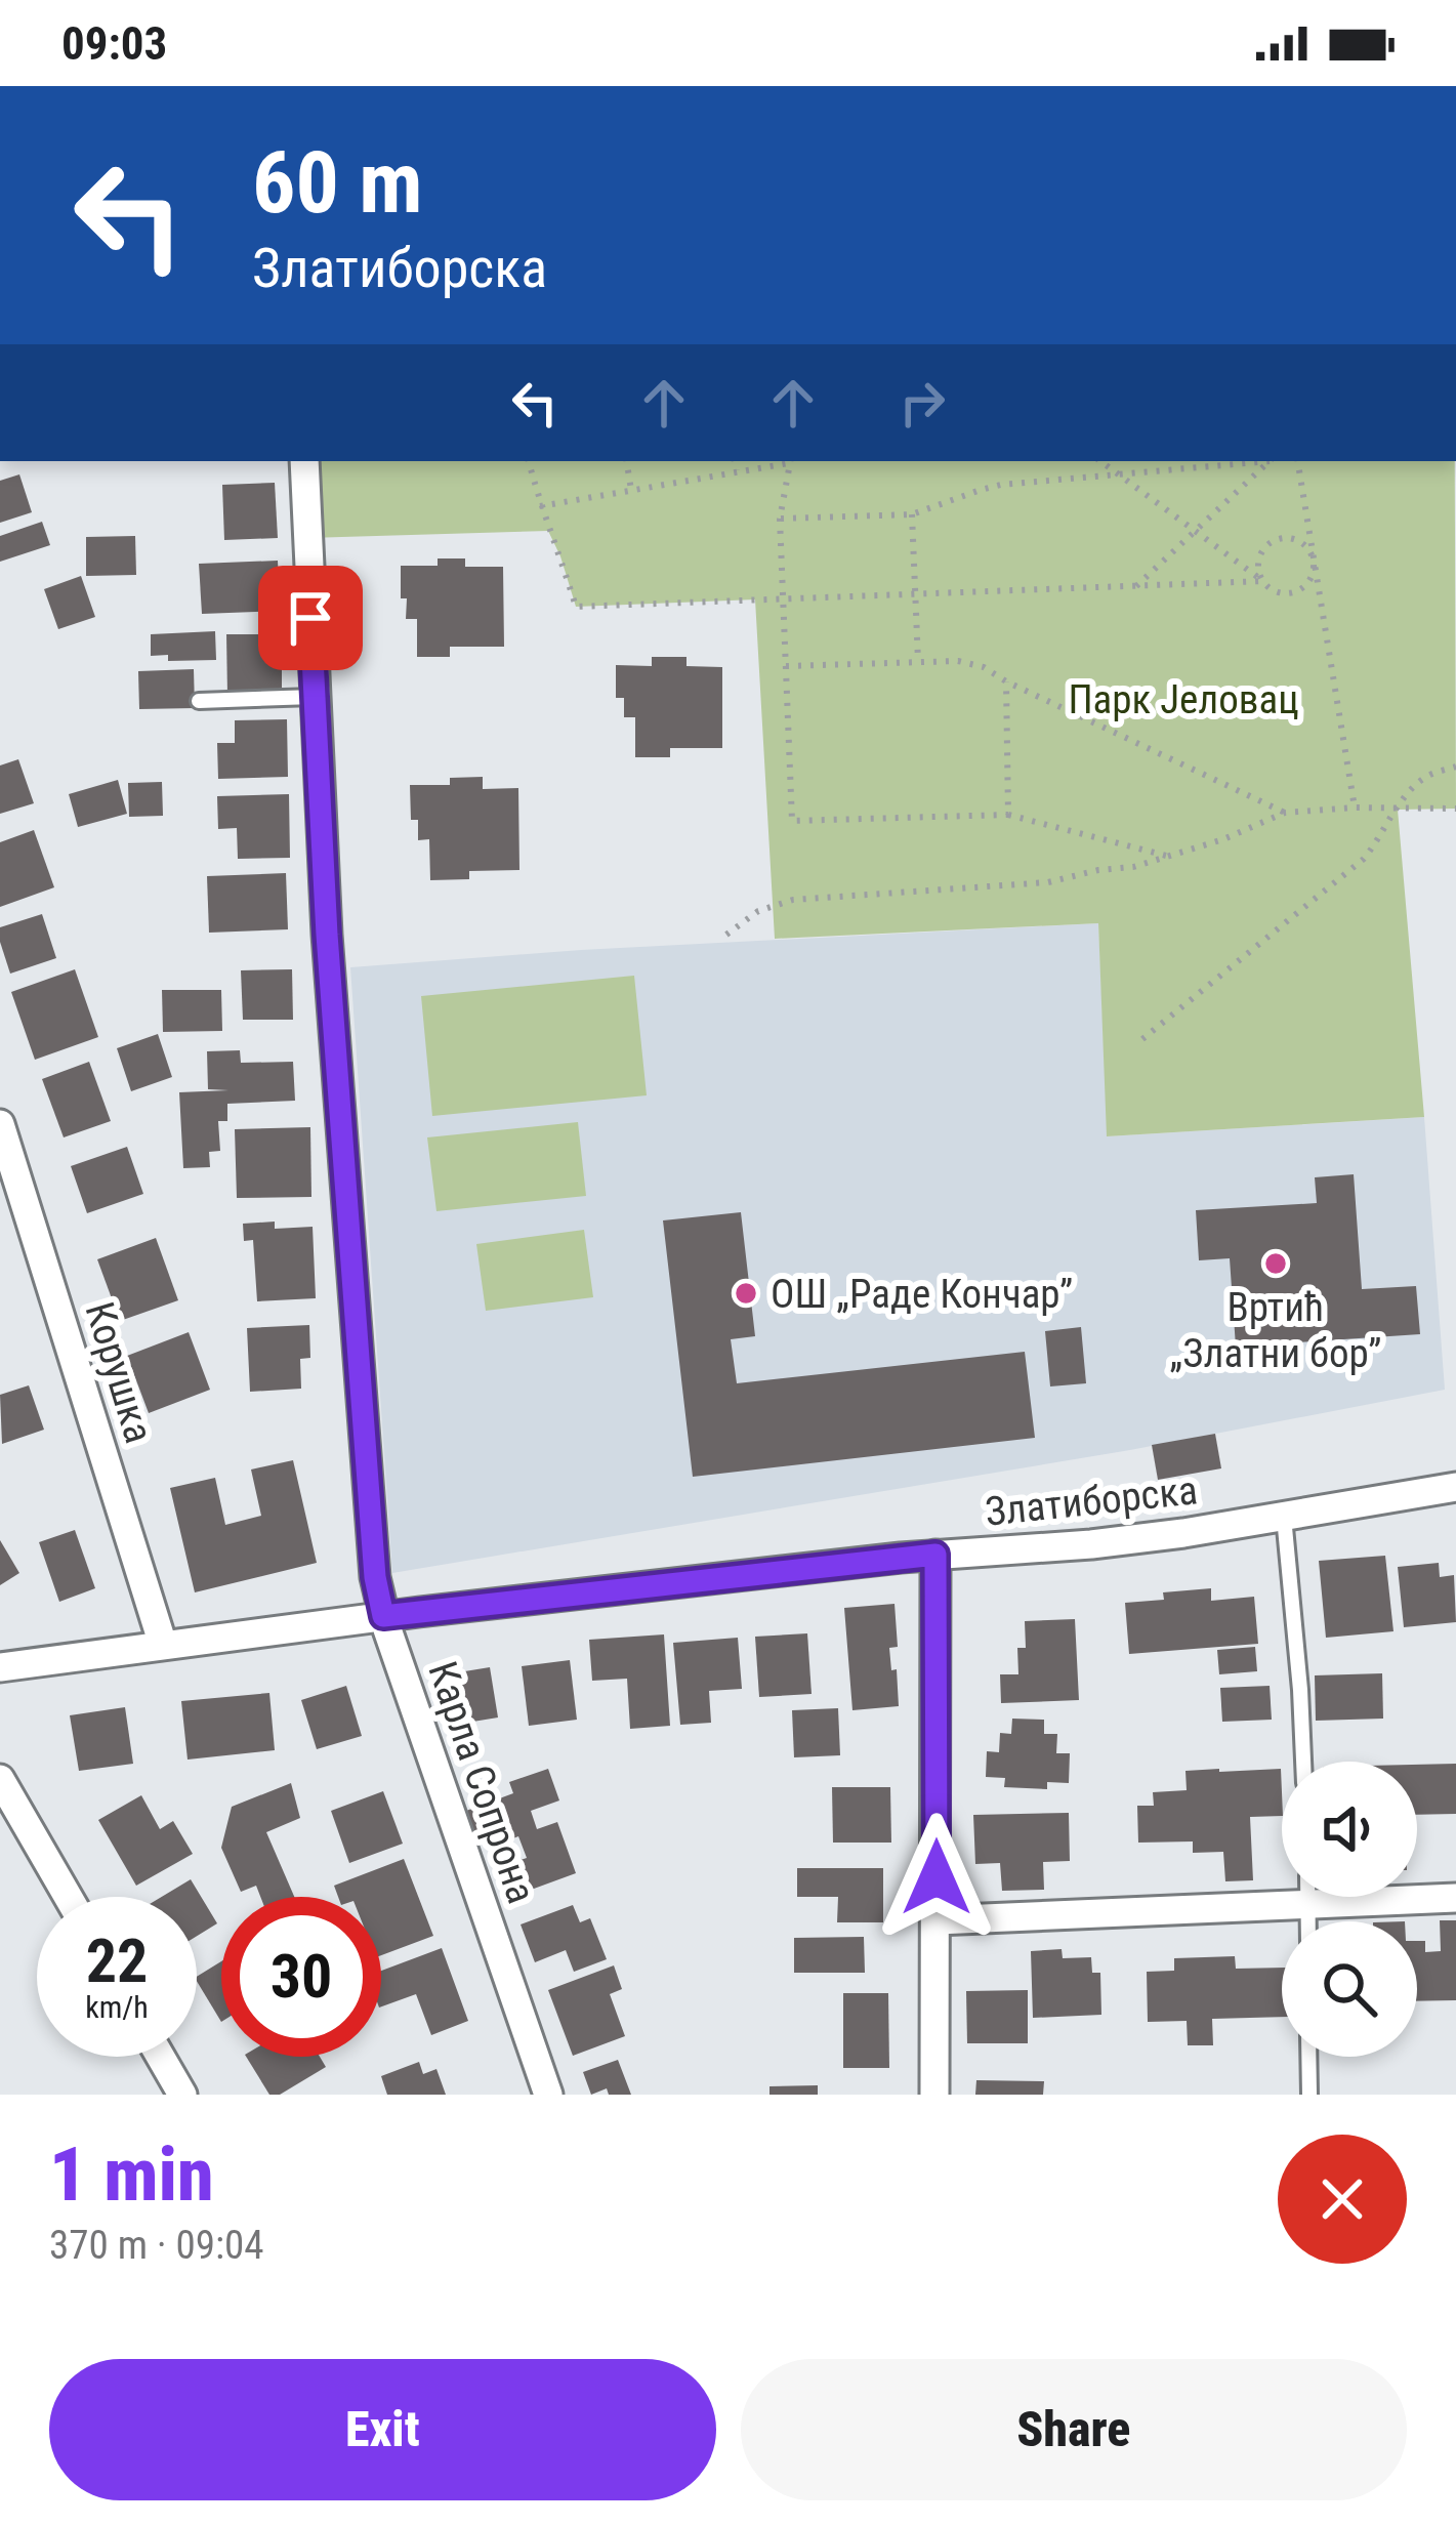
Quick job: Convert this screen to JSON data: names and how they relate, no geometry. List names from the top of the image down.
{
  "streets": {
    "street": ["Корушка", "Златиборска", "Карла Сопрона"]
  },
  "crossings": [
    ["Корушка", "Златиборска"],
    ["Златиборска", "Карла Сопрона"]
  ],
  "parks": ["Парк Јеловац"],
  "places": ["Вртић „Златни бор”", "ОШ „Раде Кончар”"],
  "page": {
    "status": "09:03",
    "turn": ["60 m", "Златиборска"],
    "speed": "22 km/h",
    "limit": "30",
    "heading": ["1 min", "370 m · 09:04"],
    "buttons": ["Exit", "Share"]
  }
}
